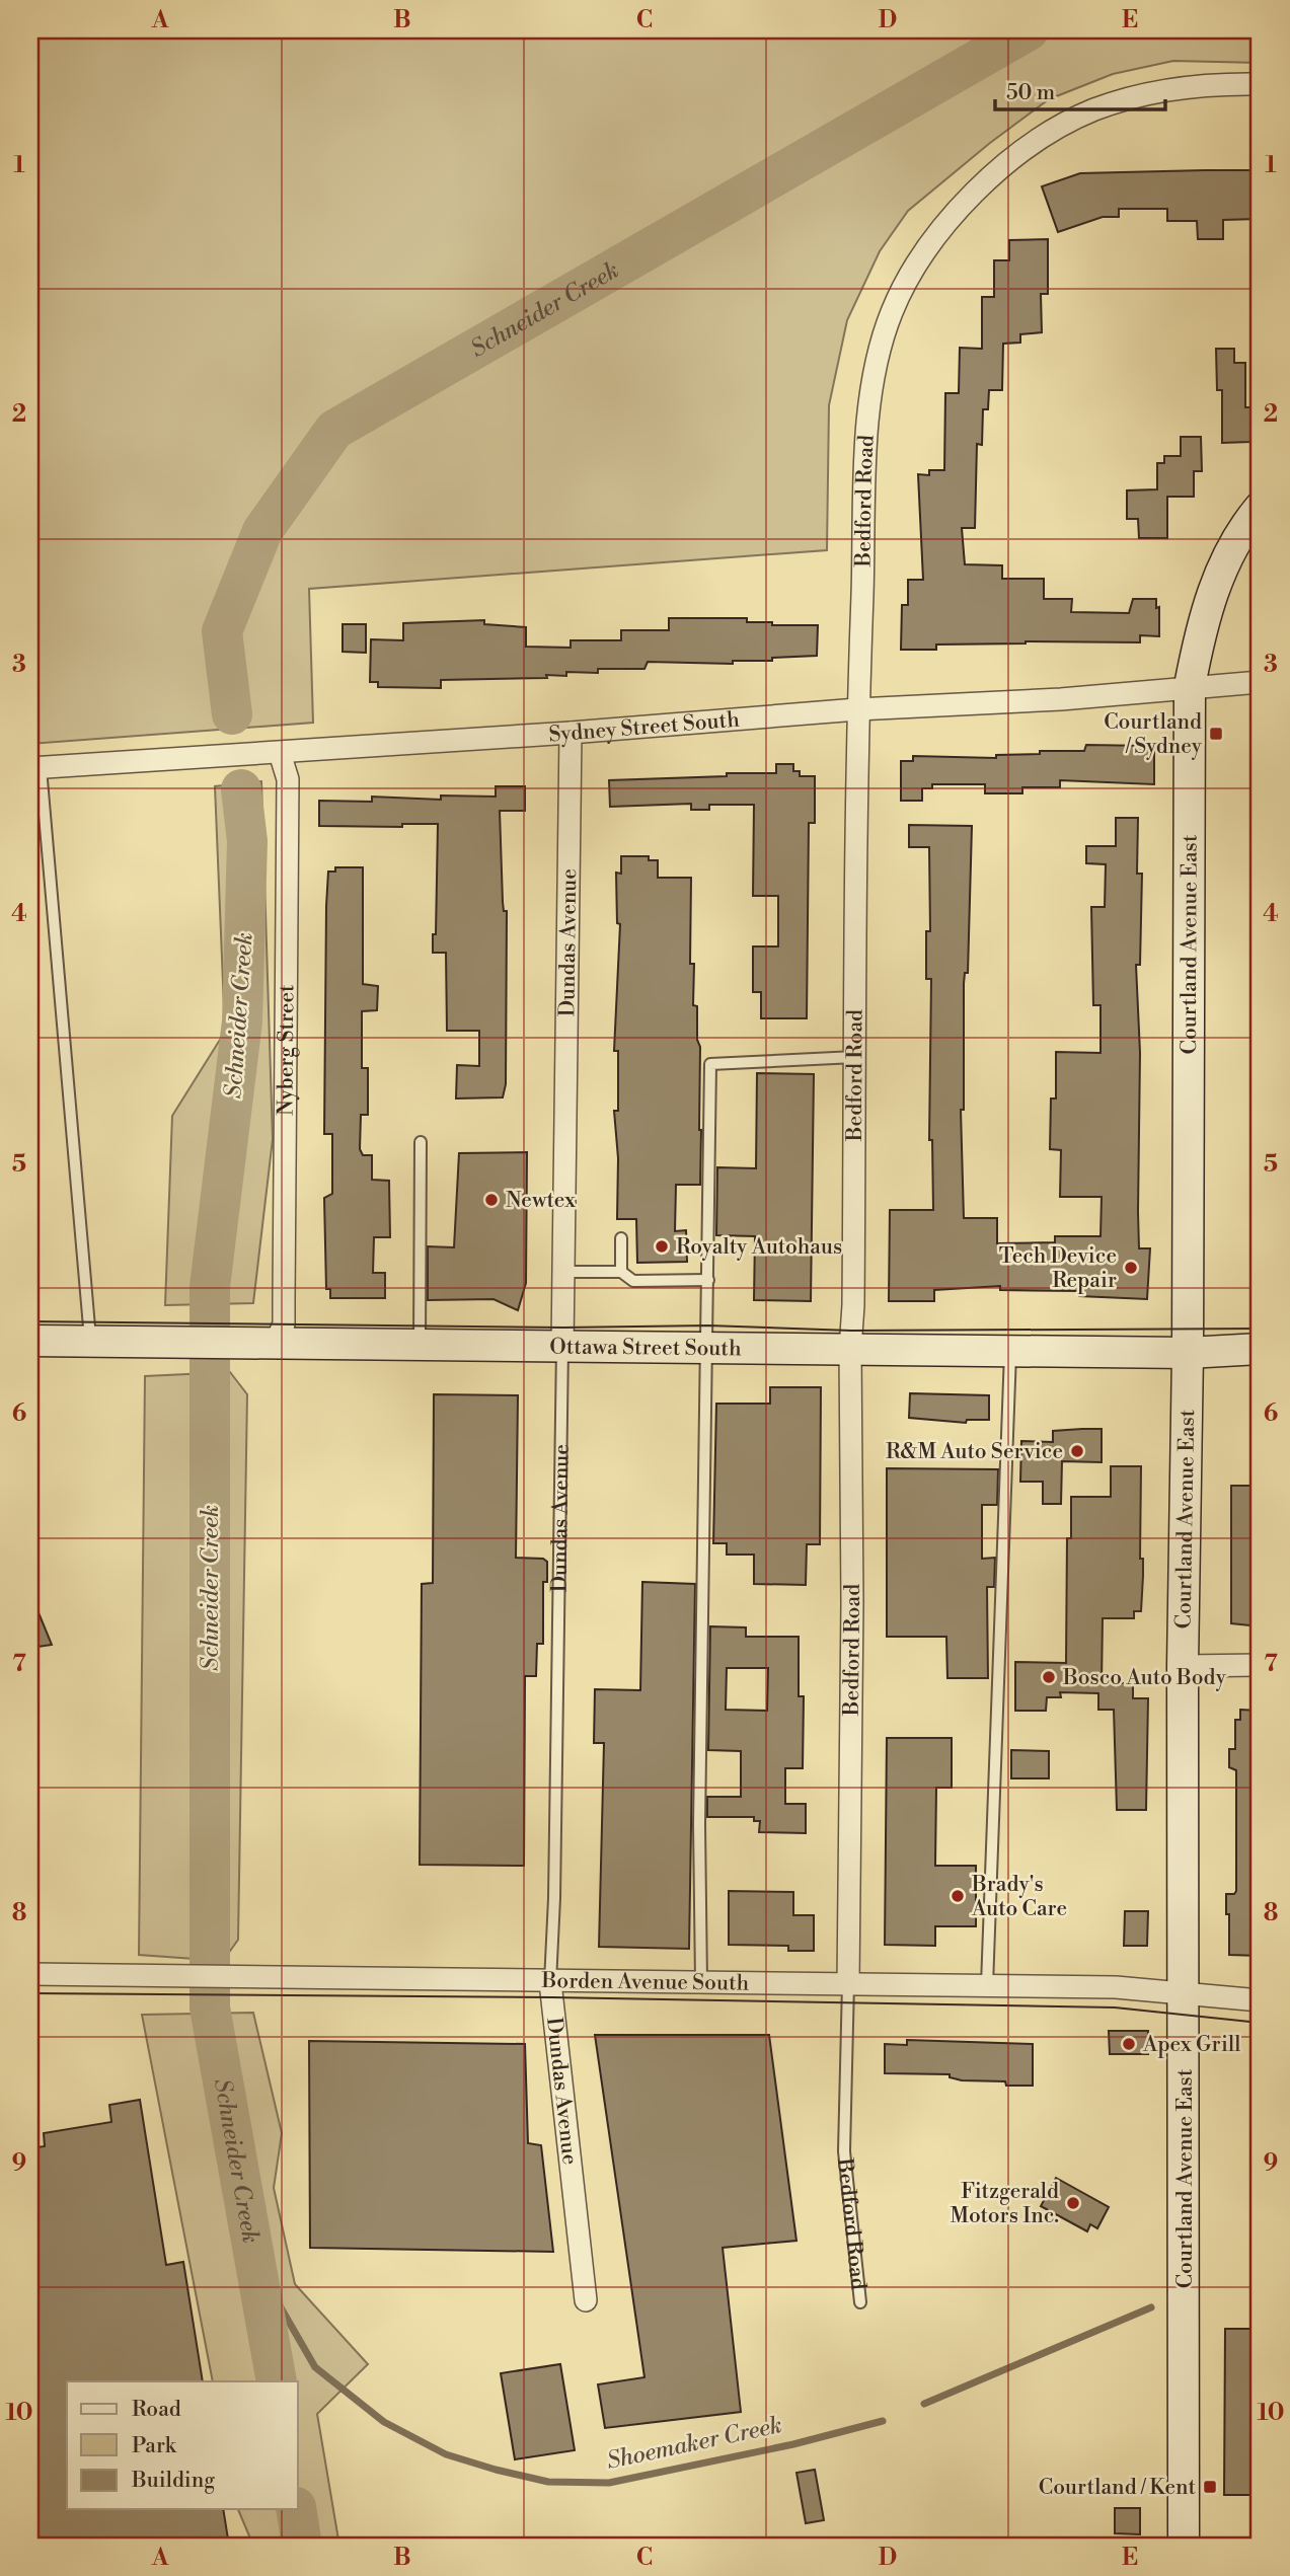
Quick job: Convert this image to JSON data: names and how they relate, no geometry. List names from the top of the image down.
{
  "streets": {
    "main road": ["Courtland Avenue East", "Ottawa Street South"],
    "street": [
      "Bedford Road",
      "Sydney Street South",
      "Dundas Avenue",
      "Nyberg Street",
      "Borden Avenue South"
    ]
  },
  "crossings": [
    ["Bedford Road", "Sydney Street South"],
    ["Bedford Road", "Ottawa Street South"],
    ["Bedford Road", "Borden Avenue South"],
    ["Sydney Street South", "Dundas Avenue"],
    ["Sydney Street South", "Courtland Avenue East"],
    ["Sydney Street South", "Nyberg Street"],
    ["Dundas Avenue", "Ottawa Street South"],
    ["Dundas Avenue", "Borden Avenue South"],
    ["Courtland Avenue East", "Ottawa Street South"],
    ["Courtland Avenue East", "Borden Avenue South"],
    ["Nyberg Street", "Ottawa Street South"]
  ],
  "water": ["Schneider Creek", "Shoemaker Creek"],
  "places": {
    "transit": ["Courtland / Sydney", "Courtland / Kent"],
    "other": [
      "Newtex",
      "Royalty Autohaus",
      "Tech Device Repair",
      "R&M Auto Service",
      "Bosco Auto Body",
      "Brady's Auto Care",
      "Apex Grill",
      "Fitzgerald Motors Inc."
    ]
  },
  "legend": ["Road", "Park", "Building"],
  "scale_bar": "50 m",
  "grid": {
    "columns": [
      "A",
      "B",
      "C",
      "D",
      "E"
    ],
    "rows": [
      "1",
      "2",
      "3",
      "4",
      "5",
      "6",
      "7",
      "8",
      "9",
      "10"
    ]
  }
}
